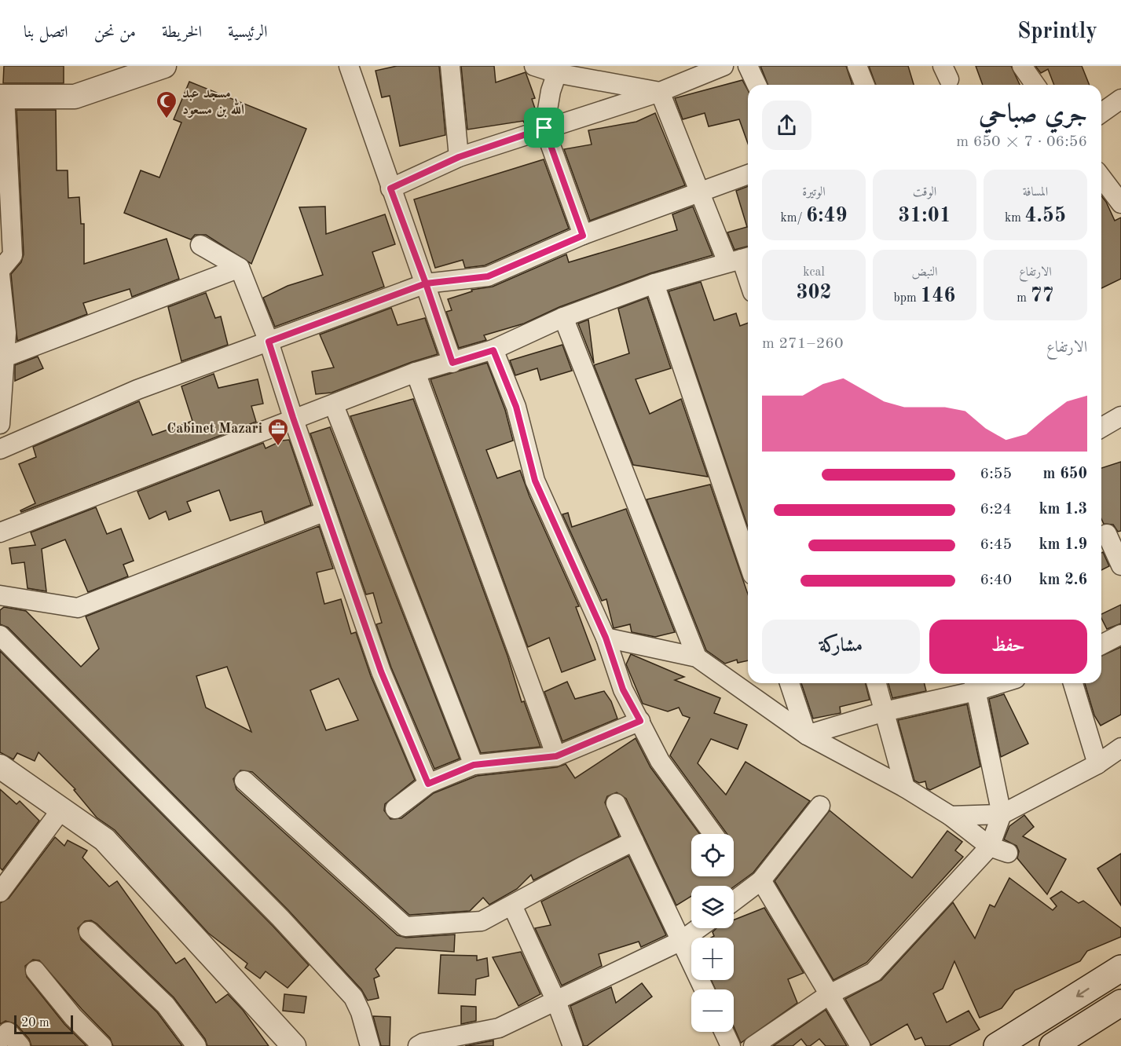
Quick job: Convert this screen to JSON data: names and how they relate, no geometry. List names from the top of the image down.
{
  "places": {
    "mosque": ["مسجد عبد الله بن مسعود"],
    "office": ["Cabinet Mazari"]
  },
  "scale_bar": "20 m",
  "page": {
    "header": "Sprintly",
    "nav": [
      "الرئيسية",
      "الخريطة",
      "من نحن",
      "اتصل بنا"
    ],
    "heading": ["جري صباحي", "06:56 · 7 × 650 m"],
    "stats": [
      ["المسافة", "4.55 km"],
      ["الوقت", "31:01"],
      ["الوتيرة", "6:49 /km"],
      ["الارتفاع", "77 m"],
      ["النبض", "146 bpm"],
      ["kcal", "302"]
    ],
    "chart": ["الارتفاع", "260–271 m"],
    "list": [
      {
        "name": "650 m",
        "note": "6:55"
      },
      {
        "name": "1.3 km",
        "note": "6:24"
      },
      {
        "name": "1.9 km",
        "note": "6:45"
      },
      {
        "name": "2.6 km",
        "note": "6:40"
      }
    ],
    "buttons": ["حفظ", "مشاركة"],
    "map_buttons": ["+", "−"],
    "scale": "20 m"
  }
}
